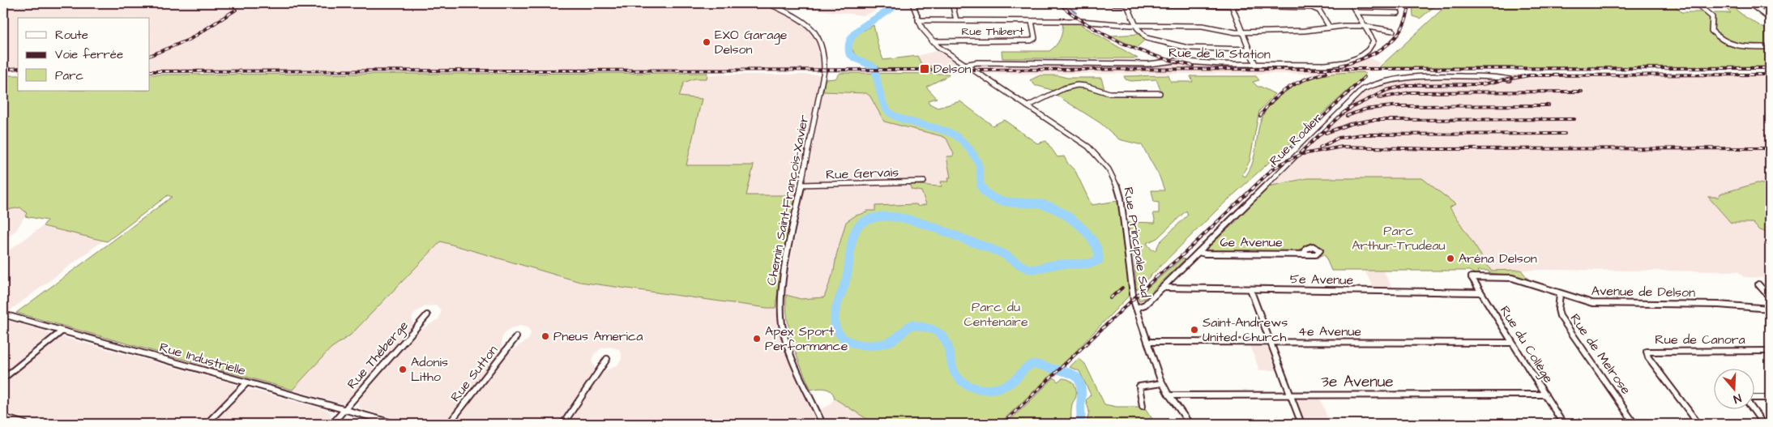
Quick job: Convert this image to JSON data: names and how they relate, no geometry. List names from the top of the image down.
{
  "streets": {
    "street": [
      "Rue Thibert",
      "Rue de la Station",
      "Rue Rodier",
      "Rue Gervais",
      "Chemin Saint-François-Xavier",
      "Rue Principale Sud",
      "6e Avenue",
      "5e Avenue",
      "Avenue de Delson",
      "4e Avenue",
      "Rue de Canora",
      "Rue du Collège",
      "Rue de Melrose",
      "Rue Théberge",
      "Rue Industrielle",
      "Rue Sutton",
      "3e Avenue"
    ]
  },
  "crossings": [
    ["Rue Thibert", "Rue Principale Sud"],
    ["Rue de la Station", "Rue Principale Sud"],
    ["Rue Rodier", "Rue Principale Sud"],
    ["Rue Rodier", "6e Avenue"],
    ["Rue Rodier", "5e Avenue"],
    ["Rue Gervais", "Chemin Saint-François-Xavier"],
    ["Rue Principale Sud", "4e Avenue"],
    ["Rue Principale Sud", "3e Avenue"],
    ["5e Avenue", "Rue du Collège"],
    ["Avenue de Delson", "Rue du Collège"],
    ["Avenue de Delson", "Rue de Melrose"],
    ["4e Avenue", "Rue du Collège"],
    ["Rue du Collège", "3e Avenue"],
    ["Rue Théberge", "Rue Industrielle"]
  ],
  "parks": ["Parc Arthur-Trudeau", "Parc du Centenaire"],
  "places": {
    "other": [
      "EXO Garage Delson",
      "Aréna Delson",
      "Saint-Andrews United Church",
      "Pneus America",
      "Apex Sport Performance",
      "Adonis Litho"
    ],
    "transit": ["Delson"]
  },
  "legend": ["Route", "Voie ferrée", "Parc"],
  "north": "bottom"
}
